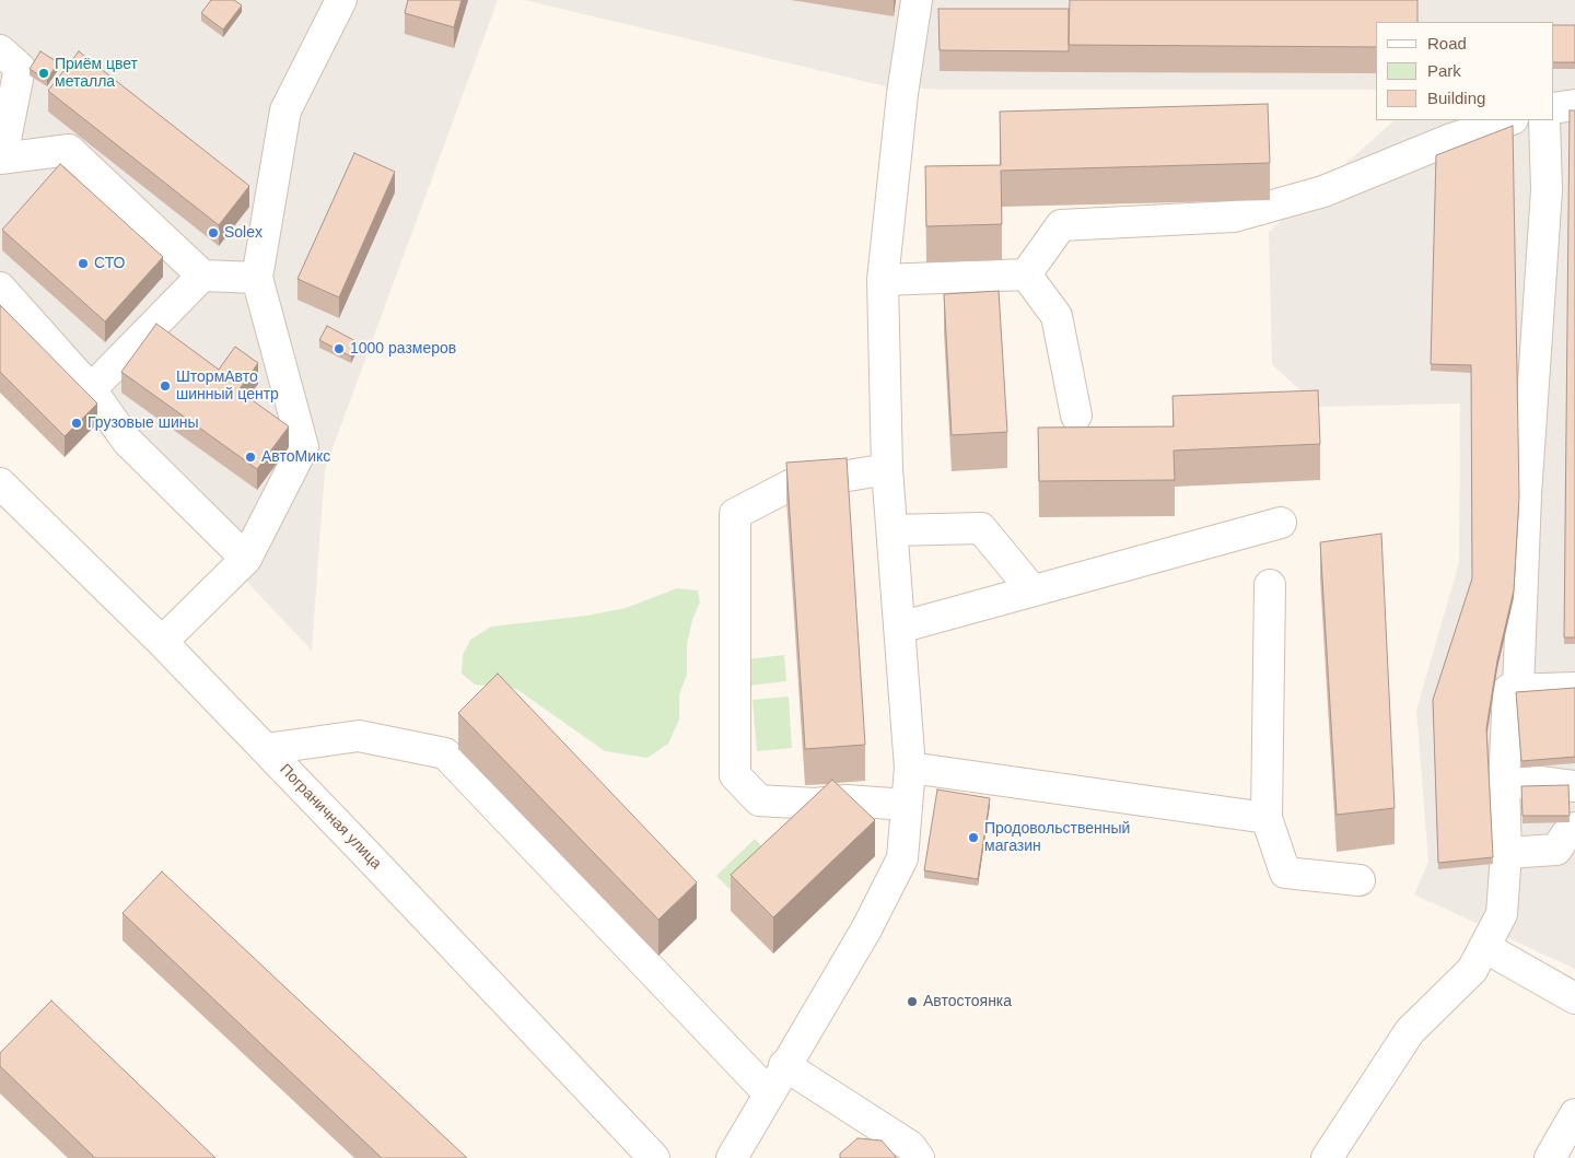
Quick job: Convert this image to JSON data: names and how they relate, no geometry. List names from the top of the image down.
{
  "streets": {
    "street": ["Пограничная улица"]
  },
  "places": [
    "Приём цвет металла",
    "Solex",
    "СТО",
    "1000 размеров",
    "ШтормАвто шинный центр",
    "Грузовые шины",
    "АвтоМикс",
    "Продовольственный магазин",
    "Автостоянка"
  ],
  "legend": ["Road", "Park", "Building"]
}
